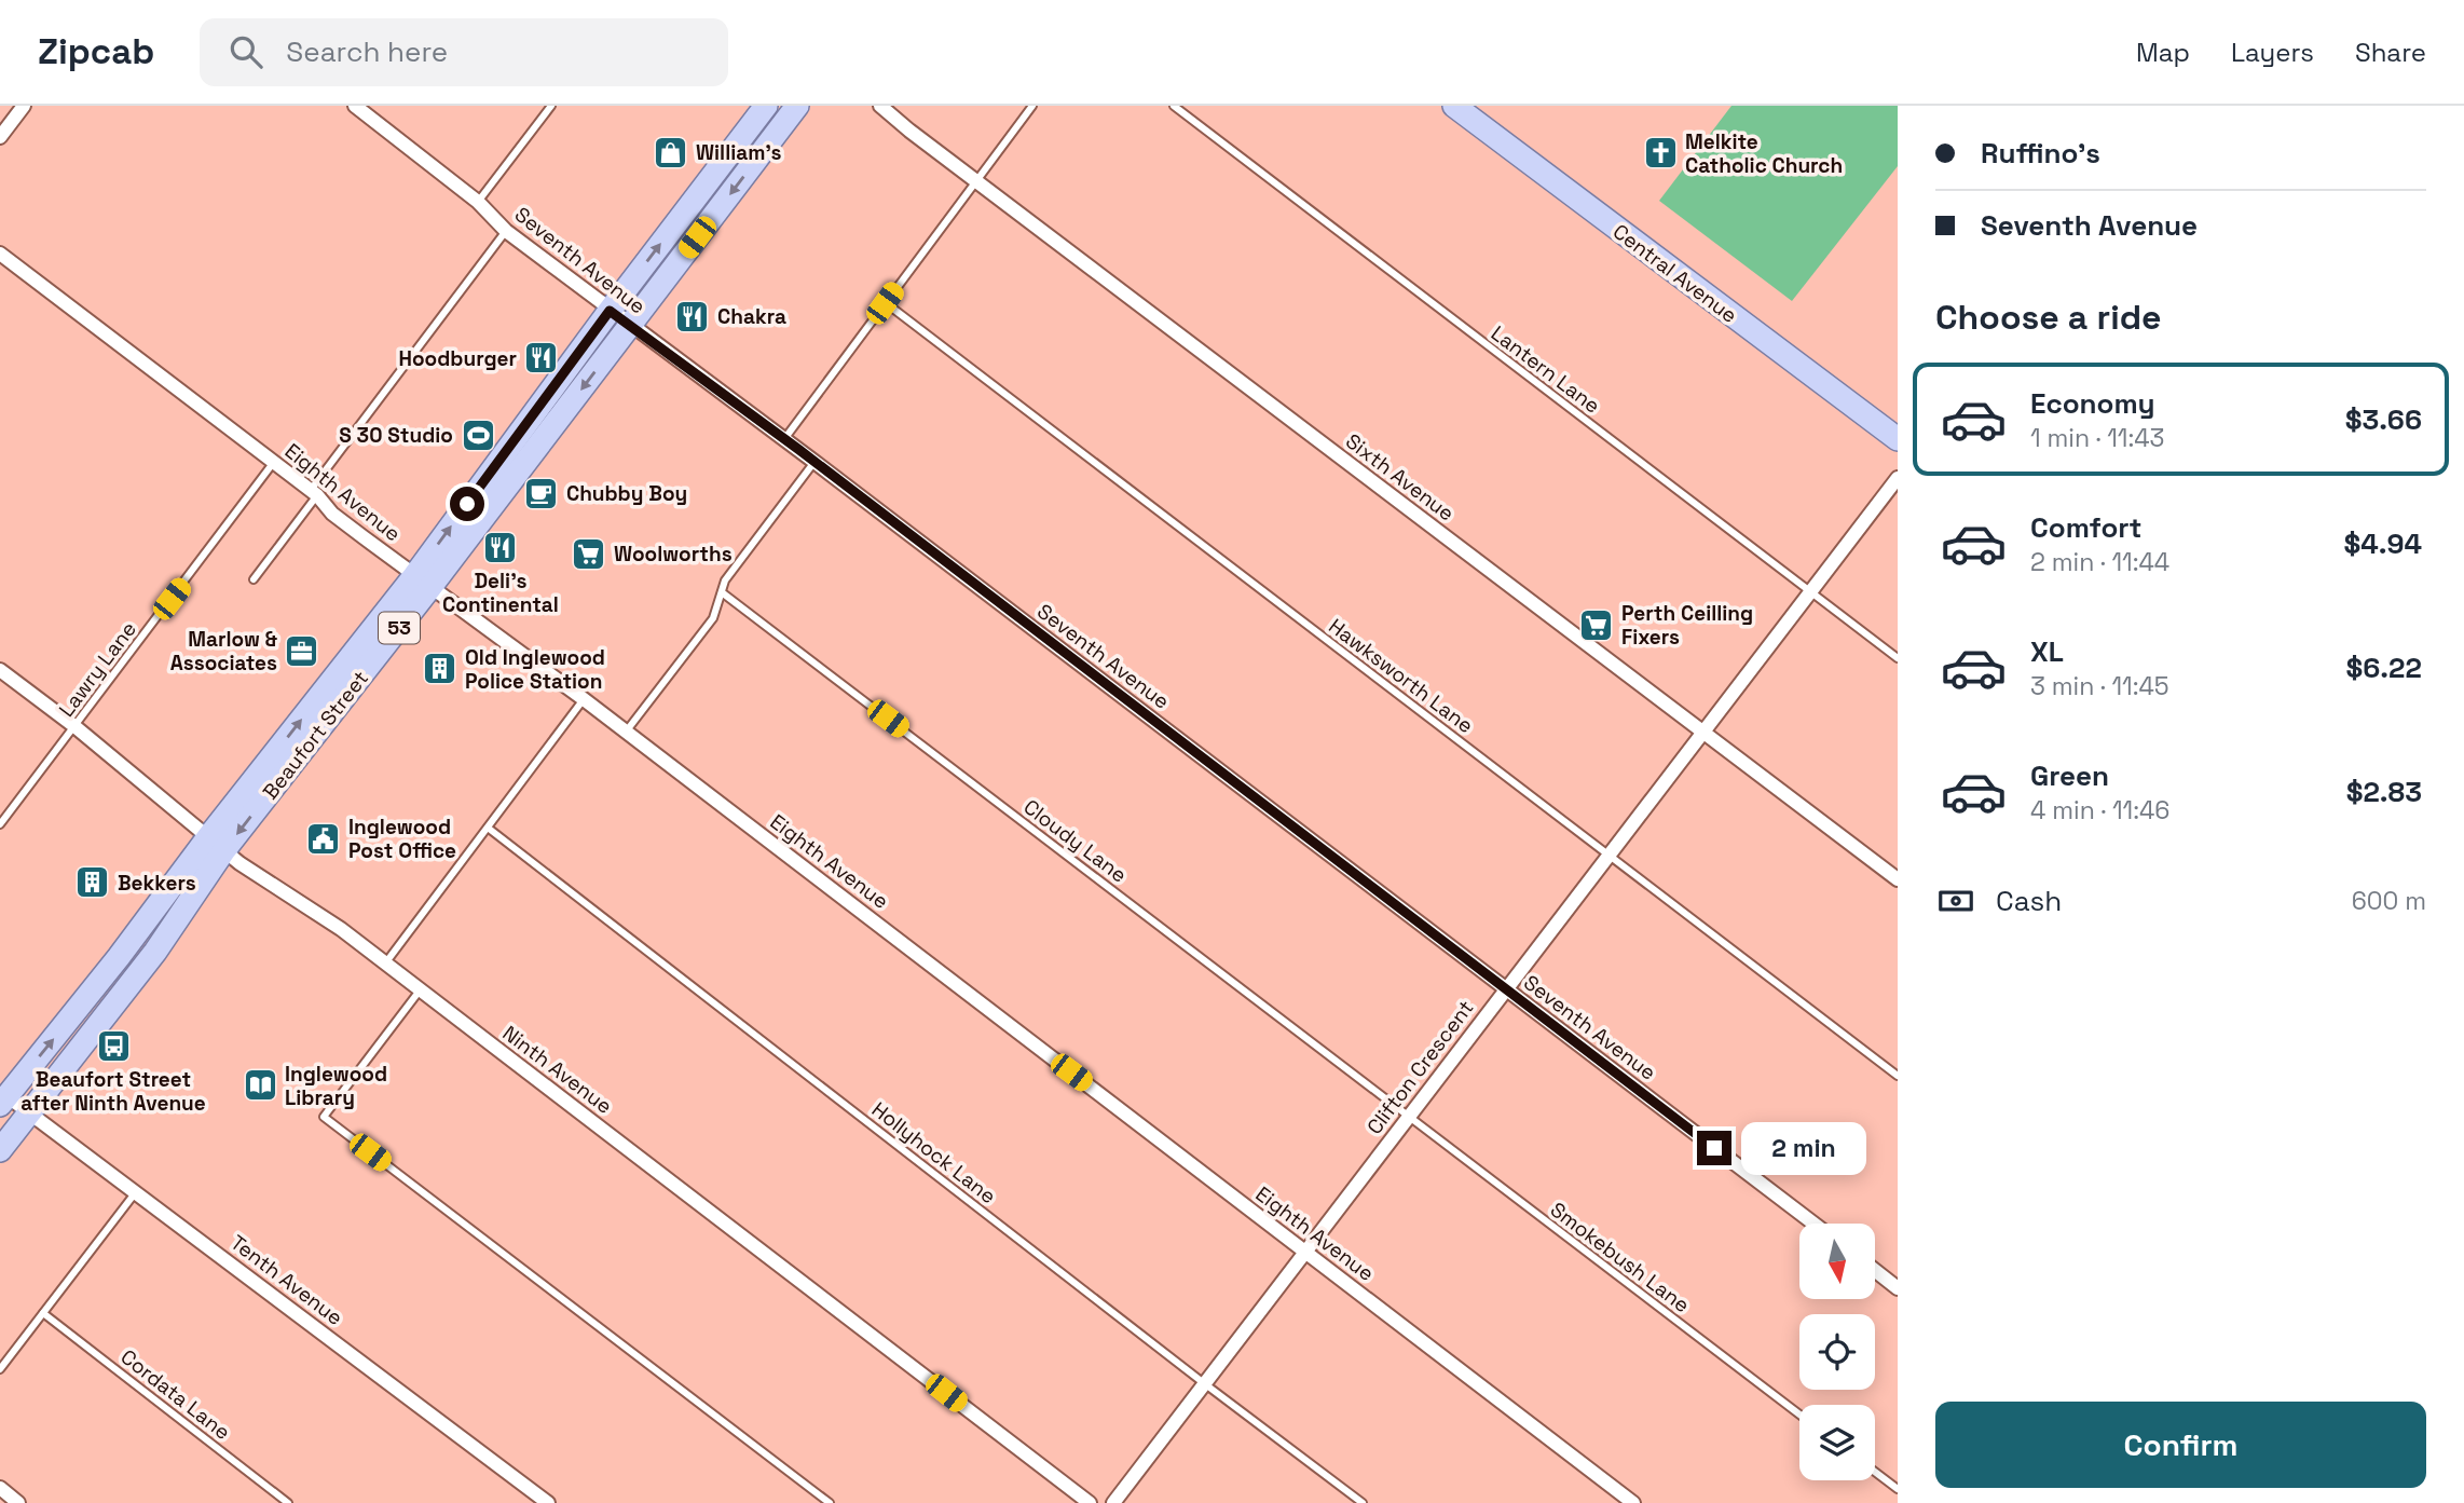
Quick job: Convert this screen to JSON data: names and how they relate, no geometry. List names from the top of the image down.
{
  "streets": {
    "main road": ["Central Avenue", "53", "Beaufort Street"],
    "street": [
      "Seventh Avenue",
      "Sixth Avenue",
      "Eighth Avenue",
      "Clifton Crescent",
      "Ninth Avenue",
      "Tenth Avenue"
    ],
    "lane": [
      "Lantern Lane",
      "Lawry Lane",
      "Hawksworth Lane",
      "Cloudy Lane",
      "Hollyhock Lane",
      "Smokebush Lane",
      "Cordata Lane"
    ]
  },
  "crossings": [
    ["Seventh Avenue", "Beaufort Street"],
    ["Seventh Avenue", "Clifton Crescent"],
    ["Lantern Lane", "Clifton Crescent"],
    ["Sixth Avenue", "Clifton Crescent"],
    ["Eighth Avenue", "Lawry Lane"],
    ["Eighth Avenue", "Beaufort Street"],
    ["Eighth Avenue", "Clifton Crescent"],
    ["Lawry Lane", "Ninth Avenue"],
    ["Hawksworth Lane", "Clifton Crescent"],
    ["Beaufort Street", "Ninth Avenue"],
    ["Beaufort Street", "Tenth Avenue"],
    ["Cloudy Lane", "Clifton Crescent"],
    ["Cloudy Lane", "Smokebush Lane"],
    ["Clifton Crescent", "Hollyhock Lane"],
    ["Clifton Crescent", "Smokebush Lane"]
  ],
  "places": {
    "shop": ["William's"],
    "church": ["Melkite Catholic Church"],
    "restaurant": ["Chakra", "Hoodburger", "Deli's Continental"],
    "sports": ["S 30 Studio"],
    "cafe": ["Chubby Boy"],
    "supermarket": ["Woolworths", "Perth Ceilling Fixers"],
    "office": ["Marlow & Associates"],
    "building": ["Old Inglewood Police Station", "Bekkers"],
    "public building": ["Inglewood Post Office"],
    "bus stop": ["Beaufort Street after Ninth Avenue"],
    "library": ["Inglewood Library"]
  },
  "north": "bottom",
  "page": {
    "header": "Zipcab",
    "search": "Search here",
    "nav": ["Map", "Layers", "Share"],
    "banner": ["Ruffino's", "Seventh Avenue"],
    "heading": "Choose a ride",
    "list": [
      {
        "name": "Economy",
        "note": "1 min · 11:43",
        "value": "$3.66"
      },
      {
        "name": "Comfort",
        "note": "2 min · 11:44",
        "value": "$4.94"
      },
      {
        "name": "XL",
        "note": "3 min · 11:45",
        "value": "$6.22"
      },
      {
        "name": "Green",
        "note": "4 min · 11:46",
        "value": "$2.83"
      }
    ],
    "pay": ["Cash", "600 m"],
    "bubble": "2 min",
    "buttons": "Confirm"
  }
}
